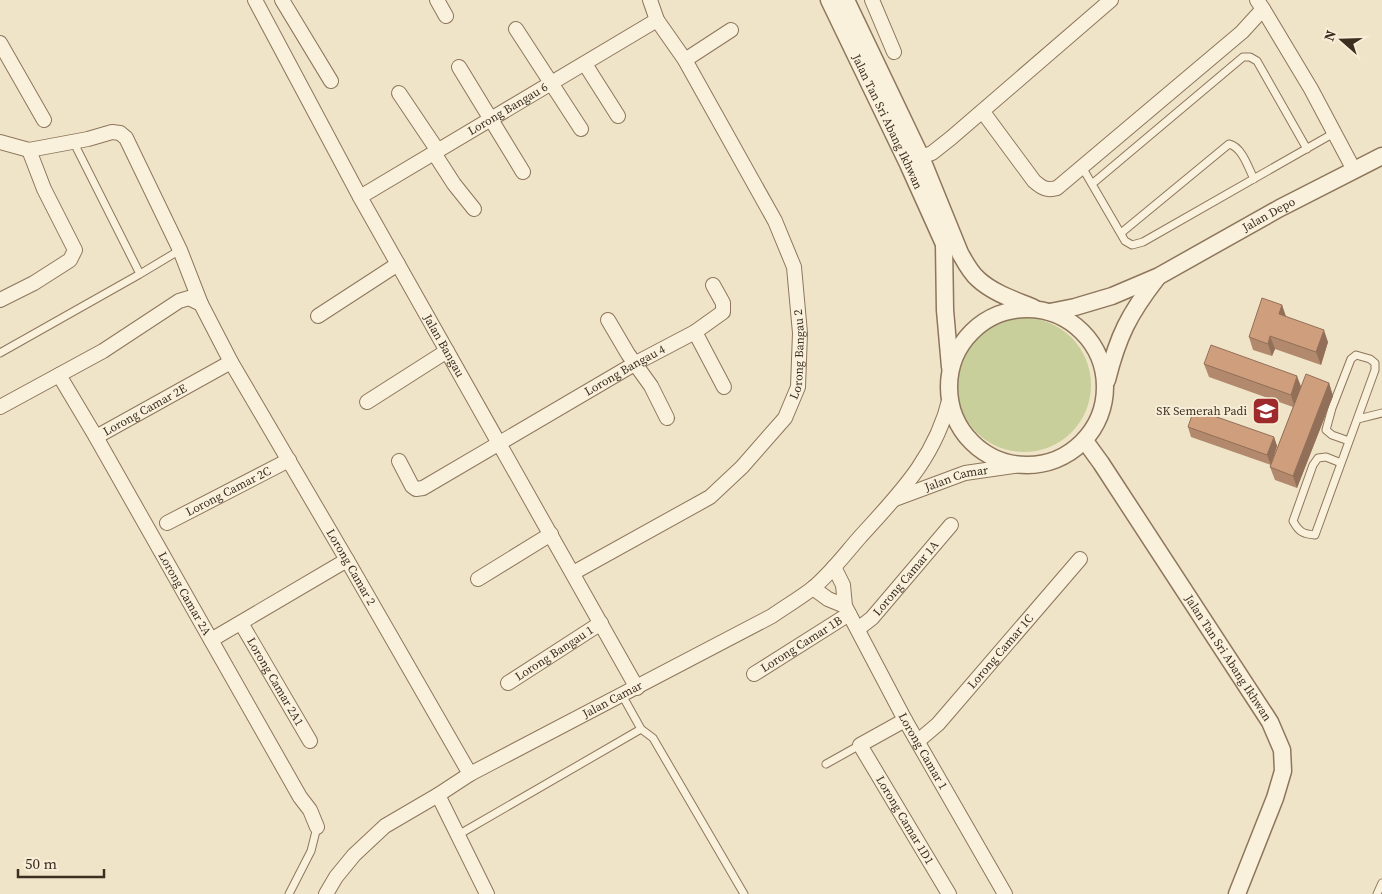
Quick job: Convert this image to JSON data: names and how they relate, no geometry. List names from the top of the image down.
{
  "streets": {
    "street": [
      "Lorong Bangau 6",
      "Jalan Tan Sri Abang Ikhwan",
      "Jalan Depo",
      "Jalan Bangau",
      "Lorong Bangau 2",
      "Lorong Bangau 4",
      "Lorong Camar 2E",
      "Jalan Camar",
      "Lorong Camar 2C",
      "Lorong Camar 2",
      "Lorong Camar 1A",
      "Lorong Camar 2A",
      "Lorong Camar 1B",
      "Lorong Camar 1C",
      "Lorong Bangau 1",
      "Lorong Camar 2A1",
      "Lorong Camar 1",
      "Lorong Camar 1D1"
    ]
  },
  "crossings": [
    ["Lorong Bangau 6", "Jalan Bangau"],
    ["Lorong Bangau 6", "Lorong Bangau 2"],
    ["Jalan Tan Sri Abang Ikhwan", "Jalan Depo"],
    ["Jalan Tan Sri Abang Ikhwan", "Jalan Camar"],
    ["Jalan Depo", "Jalan Camar"],
    ["Jalan Bangau", "Lorong Bangau 2"],
    ["Jalan Bangau", "Lorong Bangau 4"],
    ["Jalan Bangau", "Jalan Camar"],
    ["Jalan Bangau", "Lorong Bangau 1"],
    ["Lorong Camar 2E", "Lorong Camar 2"],
    ["Lorong Camar 2E", "Lorong Camar 2A"],
    ["Jalan Camar", "Lorong Camar 2"],
    ["Jalan Camar", "Lorong Camar 1"],
    ["Lorong Camar 2C", "Lorong Camar 2"],
    ["Lorong Camar 2", "Lorong Camar 2A"],
    ["Lorong Camar 1A", "Lorong Camar 1"],
    ["Lorong Camar 2A", "Lorong Camar 2A1"],
    ["Lorong Camar 1B", "Lorong Camar 1"],
    ["Lorong Camar 1C", "Lorong Camar 1"]
  ],
  "places": {
    "school or university": ["SK Semerah Padi"]
  },
  "scale_bar": "50 m",
  "north": "left"
}
